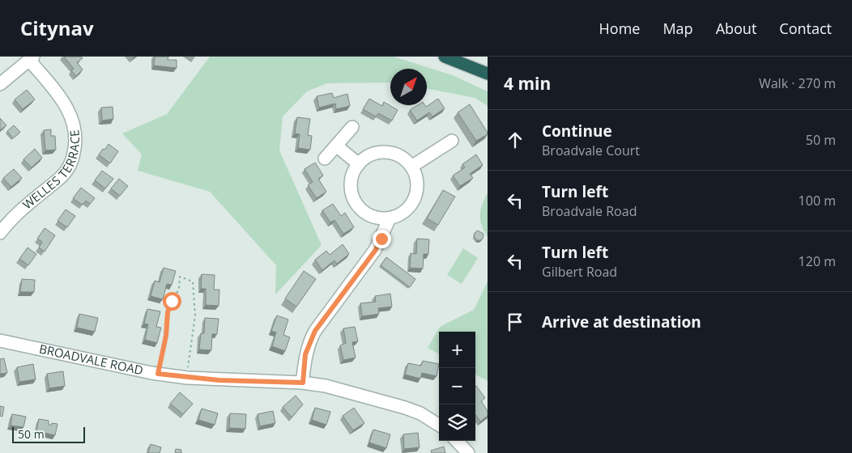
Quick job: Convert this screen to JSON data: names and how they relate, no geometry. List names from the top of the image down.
{
  "streets": {
    "street": ["WELLES TERRACE", "BROADVALE ROAD"]
  },
  "scale_bar": "50 m",
  "north": "top right",
  "page": {
    "header": "Citynav",
    "nav": [
      "Home",
      "Map",
      "About",
      "Contact"
    ],
    "heading": ["4 min", "Walk · 270 m"],
    "list": [
      ["Continue", "Broadvale Court", "50 m"],
      ["Turn left", "Broadvale Road", "100 m"],
      ["Turn left", "Gilbert Road", "120 m"],
      "Arrive at destination"
    ],
    "map_buttons": ["+", "−"],
    "scale": "50 m"
  }
}
